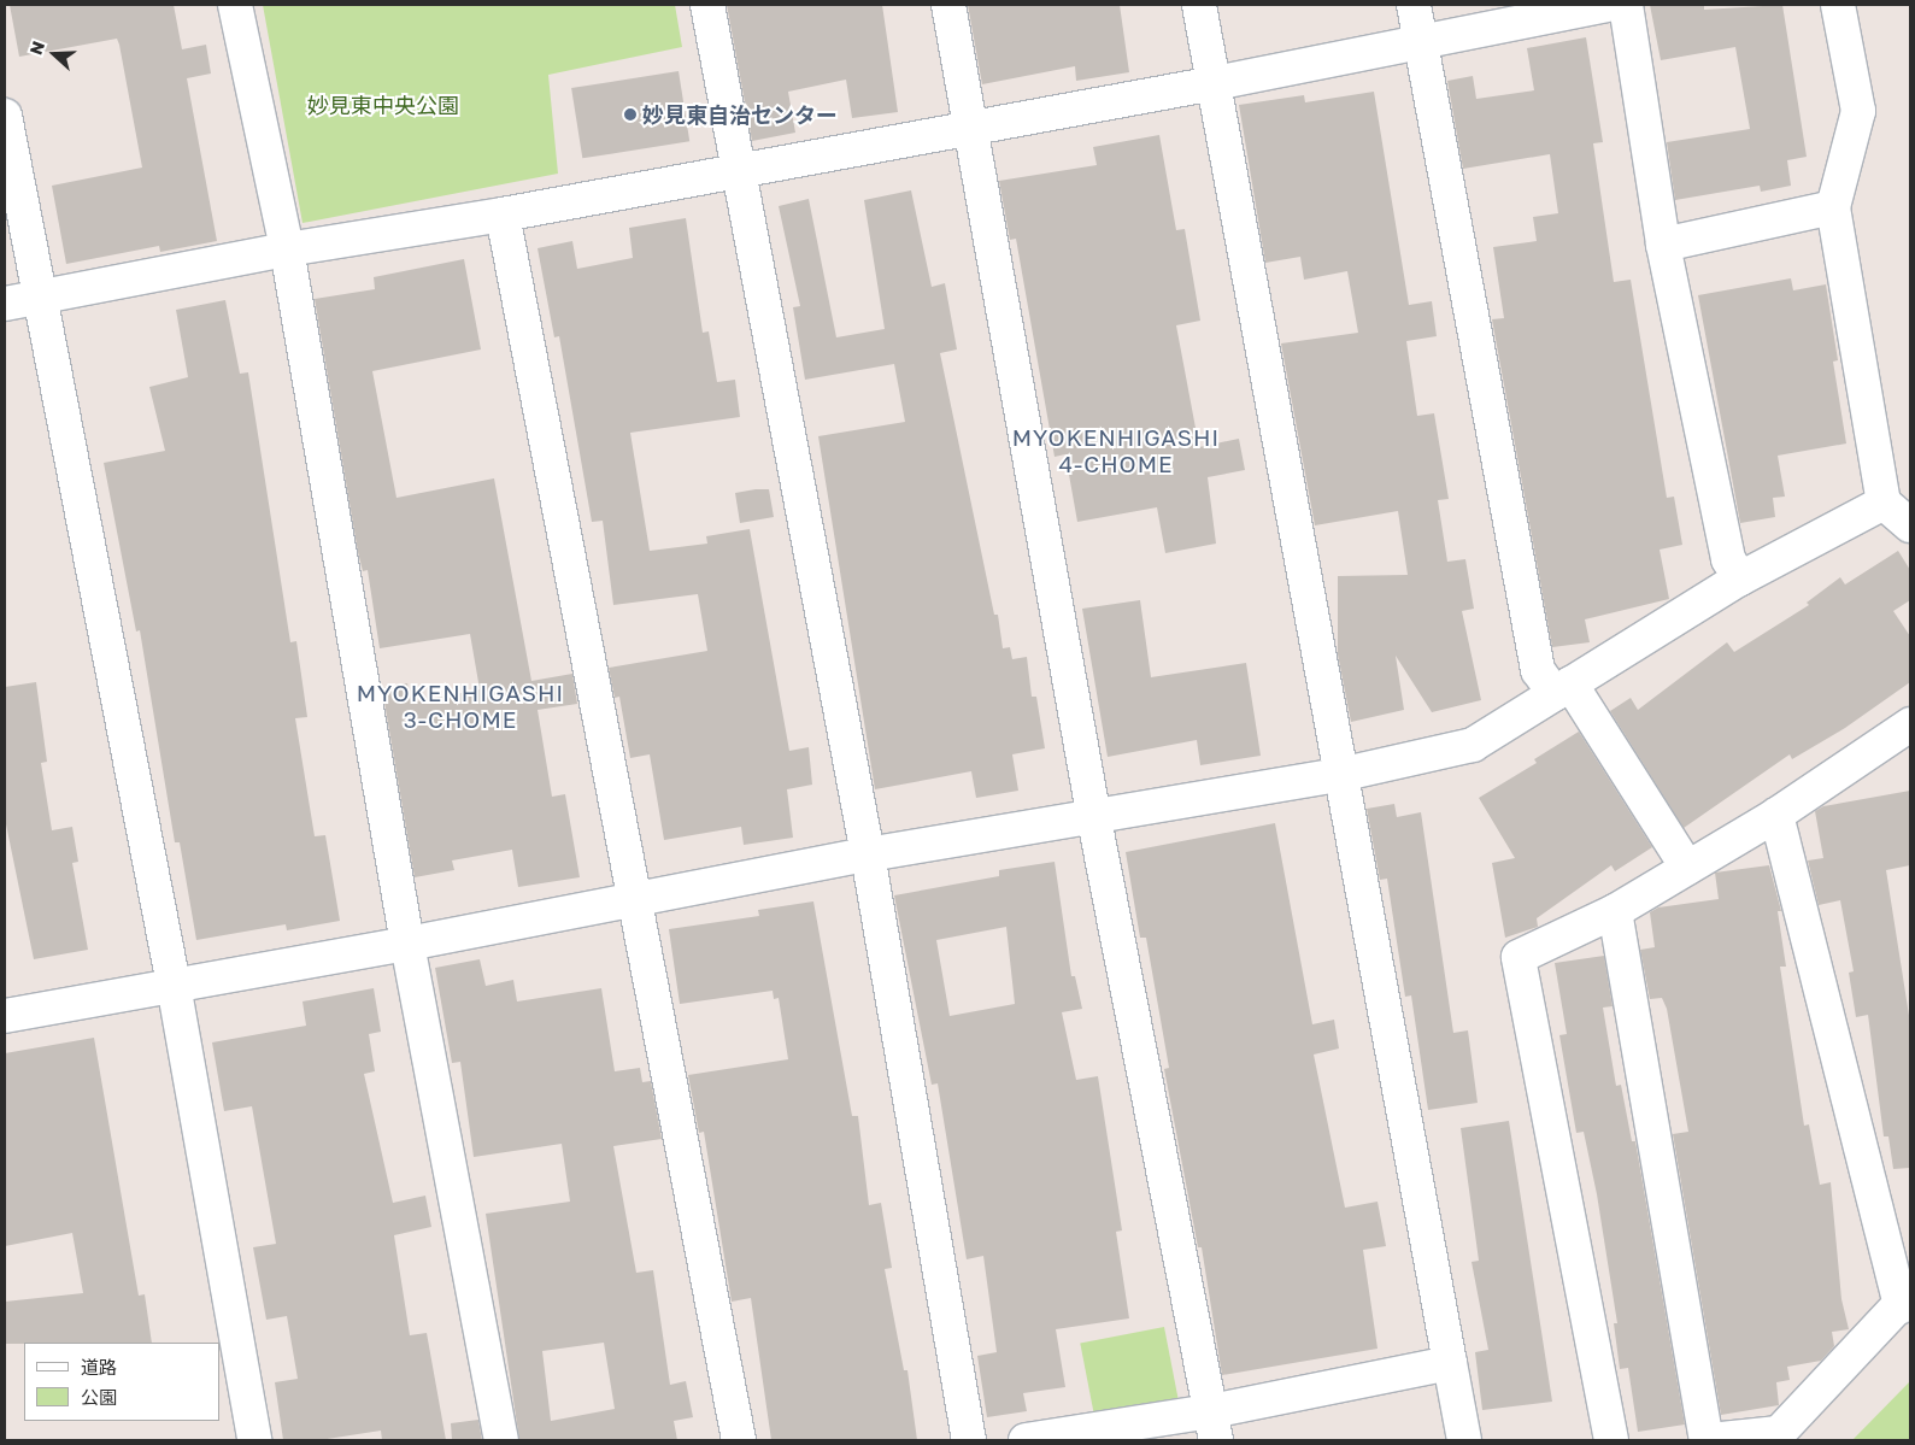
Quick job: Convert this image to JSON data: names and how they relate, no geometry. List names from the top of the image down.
{
  "districts": ["MYOKENHIGASHI 4-CHOME", "MYOKENHIGASHI 3-CHOME"],
  "parks": ["妙見東中央公園"],
  "places": ["妙見東自治センター"],
  "legend": ["道路", "公園"],
  "north": "left"
}
